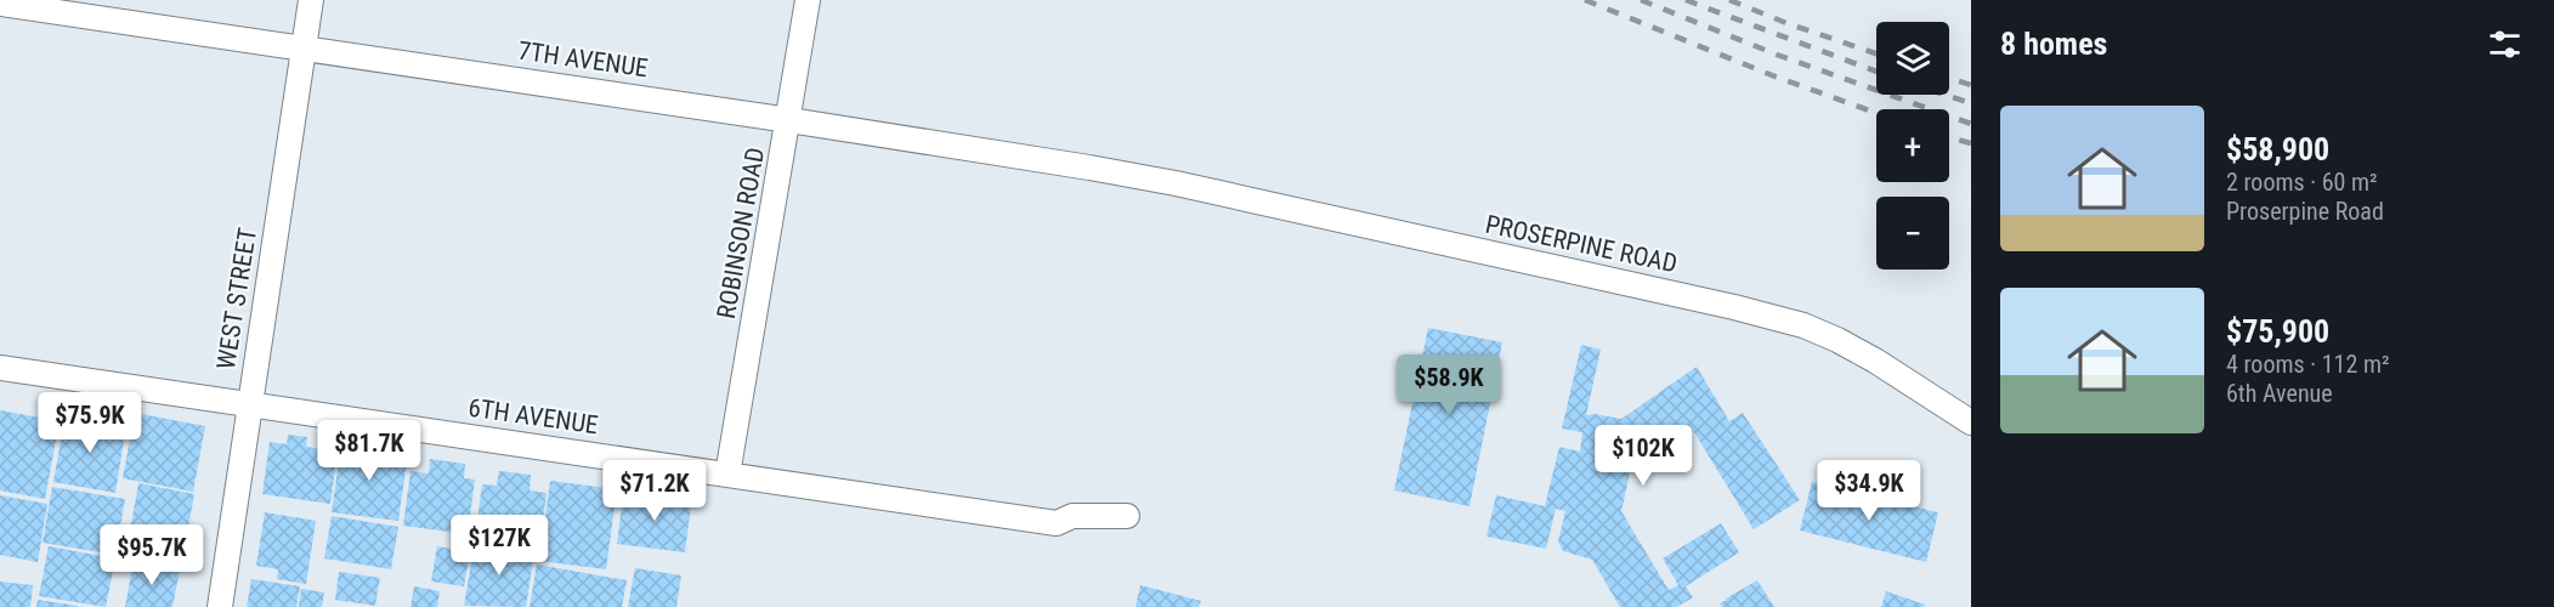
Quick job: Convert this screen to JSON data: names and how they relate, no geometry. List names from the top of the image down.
{
  "streets": {
    "street": [
      "7TH AVENUE",
      "ROBINSON ROAD",
      "PROSERPINE ROAD",
      "WEST STREET",
      "6TH AVENUE"
    ]
  },
  "crossings": [
    ["7TH AVENUE", "ROBINSON ROAD"],
    ["7TH AVENUE", "PROSERPINE ROAD"],
    ["7TH AVENUE", "WEST STREET"],
    ["ROBINSON ROAD", "6TH AVENUE"],
    ["WEST STREET", "6TH AVENUE"]
  ],
  "page": {
    "heading": "8 homes",
    "map_buttons": ["+", "−"],
    "list": [
      {
        "name": "$58,900",
        "note": "2 rooms · 60 m² · Proserpine Road"
      },
      {
        "name": "$75,900",
        "note": "4 rooms · 112 m² · 6th Avenue"
      }
    ],
    "price": [
      "$58.9K",
      "$75.9K",
      "$81.7K",
      "$102K",
      "$71.2K",
      "$34.9K",
      "$127K",
      "$95.7K"
    ]
  }
}
